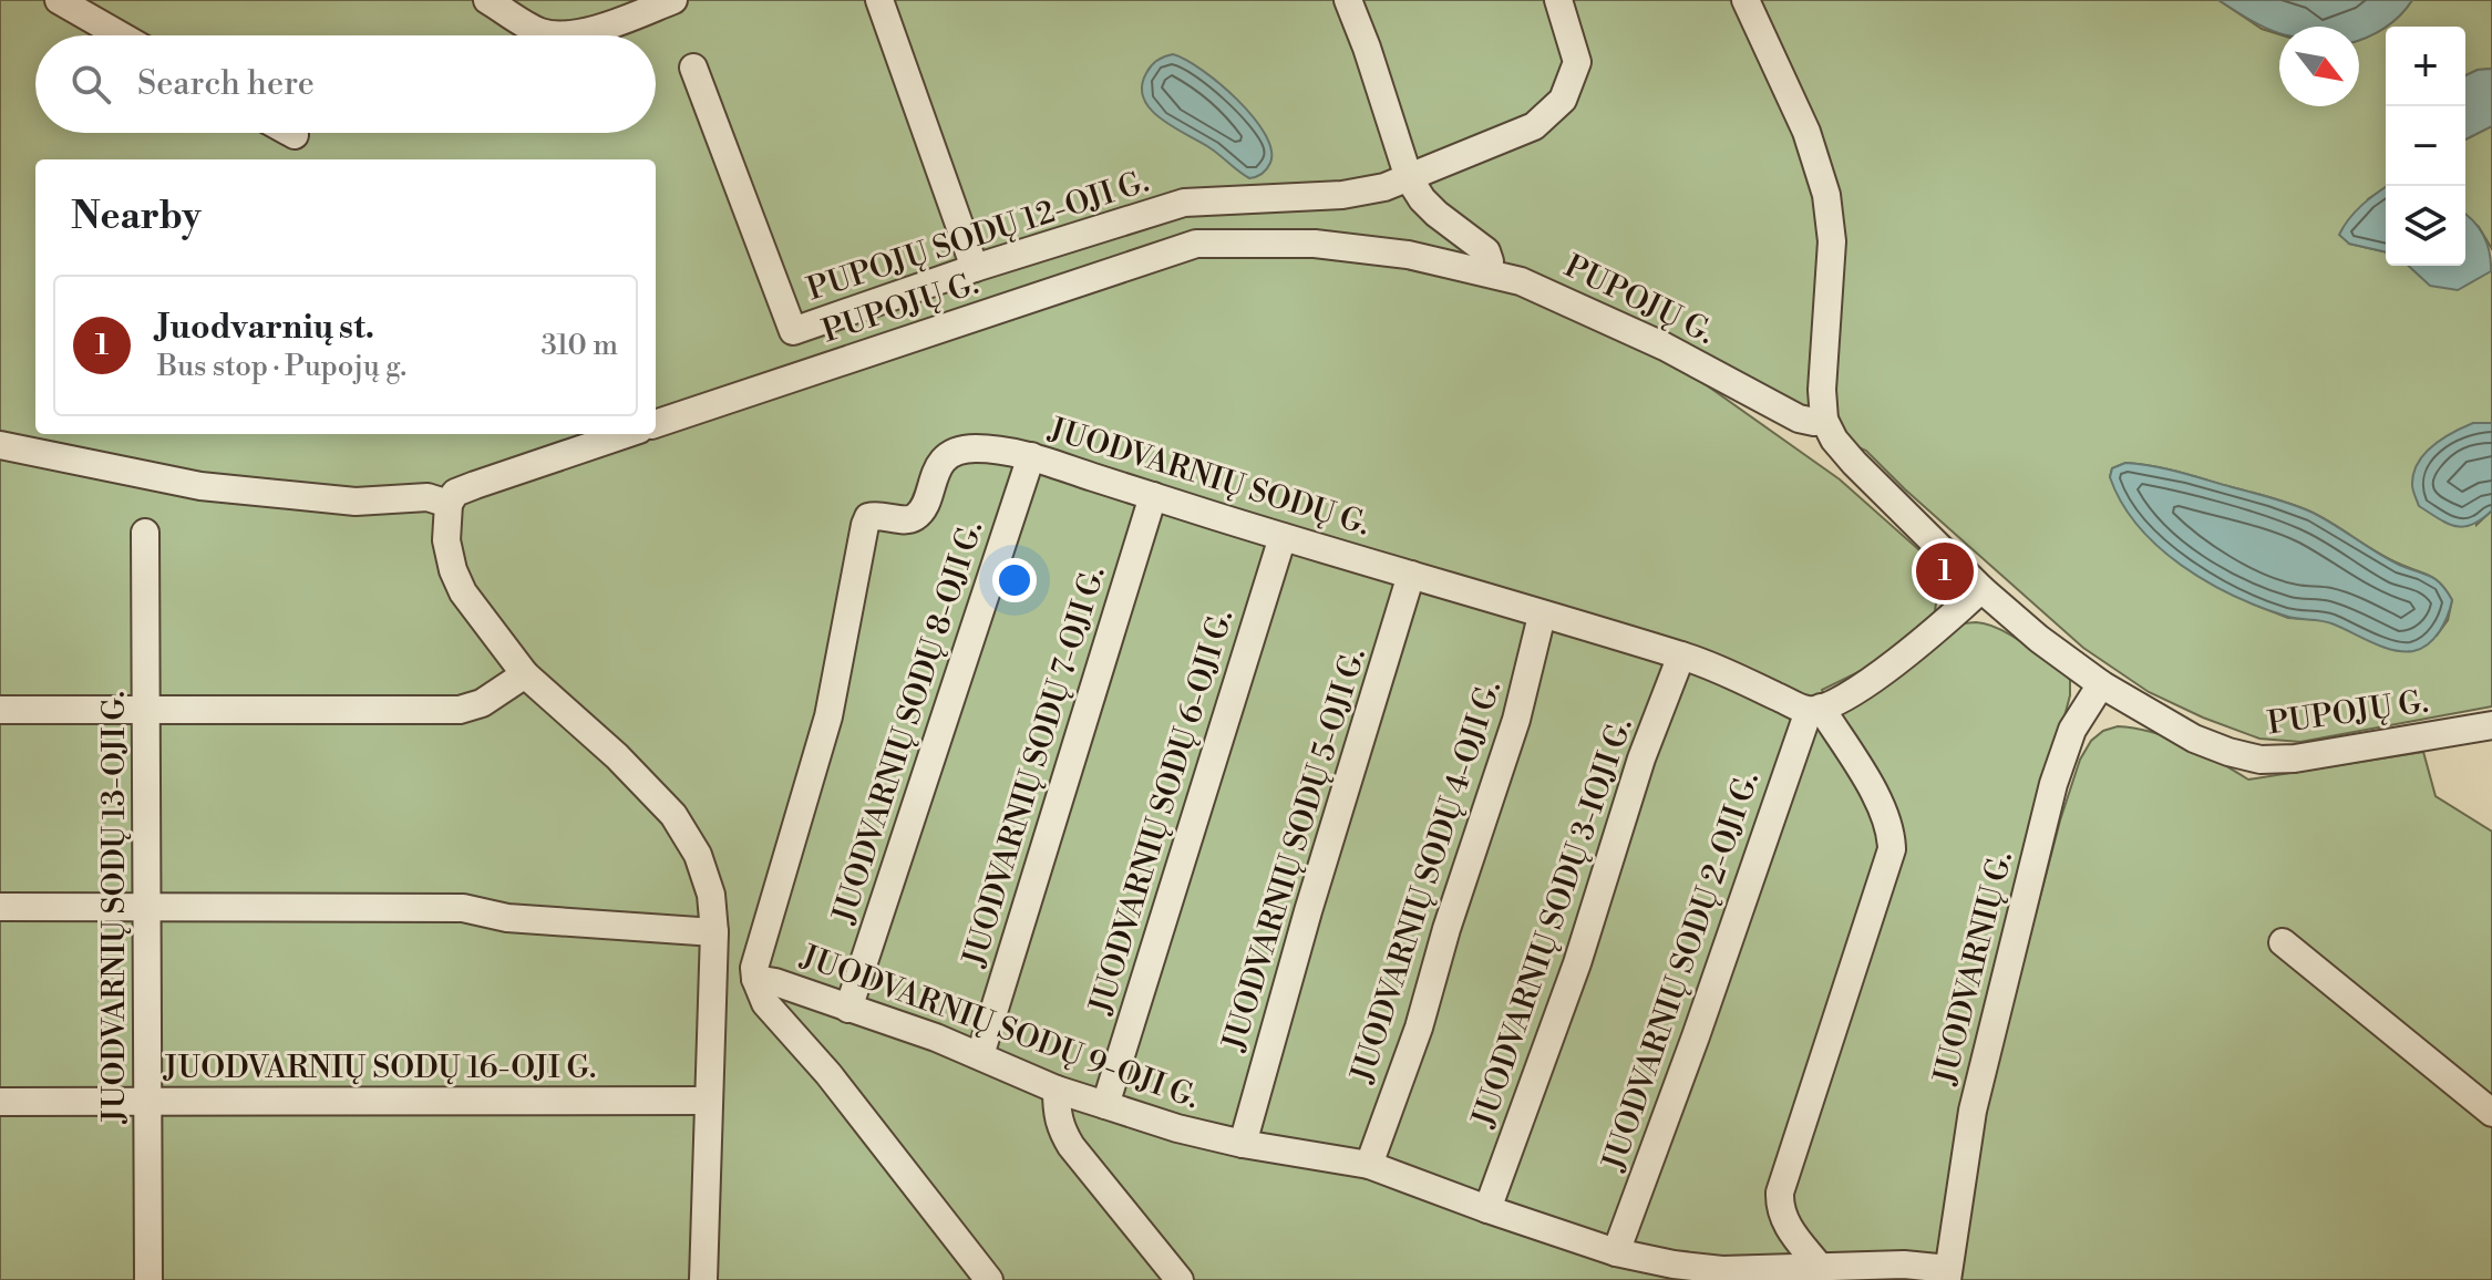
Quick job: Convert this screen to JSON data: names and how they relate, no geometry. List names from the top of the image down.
{
  "streets": {
    "street": [
      "PUPOJŲ SODŲ 12-OJI G.",
      "PUPOJŲ G.",
      "JUODVARNIŲ SODŲ G.",
      "JUODVARNIŲ SODŲ 8-OJI G.",
      "JUODVARNIŲ SODŲ 7-OJI G.",
      "JUODVARNIŲ SODŲ 6-OJI G.",
      "JUODVARNIŲ SODŲ 5-OJI G.",
      "JUODVARNIŲ SODŲ 4-OJI G.",
      "JUODVARNIŲ SODŲ 13-OJI G.",
      "JUODVARNIŲ SODŲ 3-IOJI G.",
      "JUODVARNIŲ G.",
      "JUODVARNIŲ SODŲ 2-OJI G.",
      "JUODVARNIŲ SODŲ 9-OJI G.",
      "JUODVARNIŲ SODŲ 16-OJI G."
    ]
  },
  "crossings": [
    ["PUPOJŲ G.", "JUODVARNIŲ G."],
    ["JUODVARNIŲ SODŲ G.", "JUODVARNIŲ SODŲ 8-OJI G."],
    ["JUODVARNIŲ SODŲ G.", "JUODVARNIŲ SODŲ 7-OJI G."],
    ["JUODVARNIŲ SODŲ G.", "JUODVARNIŲ SODŲ 6-OJI G."],
    ["JUODVARNIŲ SODŲ G.", "JUODVARNIŲ SODŲ 5-OJI G."],
    ["JUODVARNIŲ SODŲ G.", "JUODVARNIŲ SODŲ 4-OJI G."],
    ["JUODVARNIŲ SODŲ G.", "JUODVARNIŲ SODŲ 3-IOJI G."],
    ["JUODVARNIŲ SODŲ G.", "JUODVARNIŲ SODŲ 2-OJI G."],
    ["JUODVARNIŲ SODŲ G.", "JUODVARNIŲ SODŲ 9-OJI G."],
    ["JUODVARNIŲ SODŲ 8-OJI G.", "JUODVARNIŲ SODŲ 9-OJI G."],
    ["JUODVARNIŲ SODŲ 7-OJI G.", "JUODVARNIŲ SODŲ 9-OJI G."],
    ["JUODVARNIŲ SODŲ 6-OJI G.", "JUODVARNIŲ SODŲ 9-OJI G."],
    ["JUODVARNIŲ SODŲ 5-OJI G.", "JUODVARNIŲ SODŲ 9-OJI G."],
    ["JUODVARNIŲ SODŲ 4-OJI G.", "JUODVARNIŲ SODŲ 9-OJI G."],
    ["JUODVARNIŲ SODŲ 13-OJI G.", "JUODVARNIŲ SODŲ 16-OJI G."],
    ["JUODVARNIŲ SODŲ 3-IOJI G.", "JUODVARNIŲ SODŲ 9-OJI G."],
    ["JUODVARNIŲ G.", "JUODVARNIŲ SODŲ 9-OJI G."],
    ["JUODVARNIŲ SODŲ 2-OJI G.", "JUODVARNIŲ SODŲ 9-OJI G."]
  ],
  "north": "bottom right",
  "page": {
    "map_buttons": ["+", "−"],
    "search": "Search here",
    "heading": "Nearby",
    "list": [
      {
        "mark": "1",
        "name": "Juodvarnių st.",
        "note": "Bus stop · Pupojų g.",
        "value": "310 m"
      }
    ],
    "pins": "1"
  }
}
